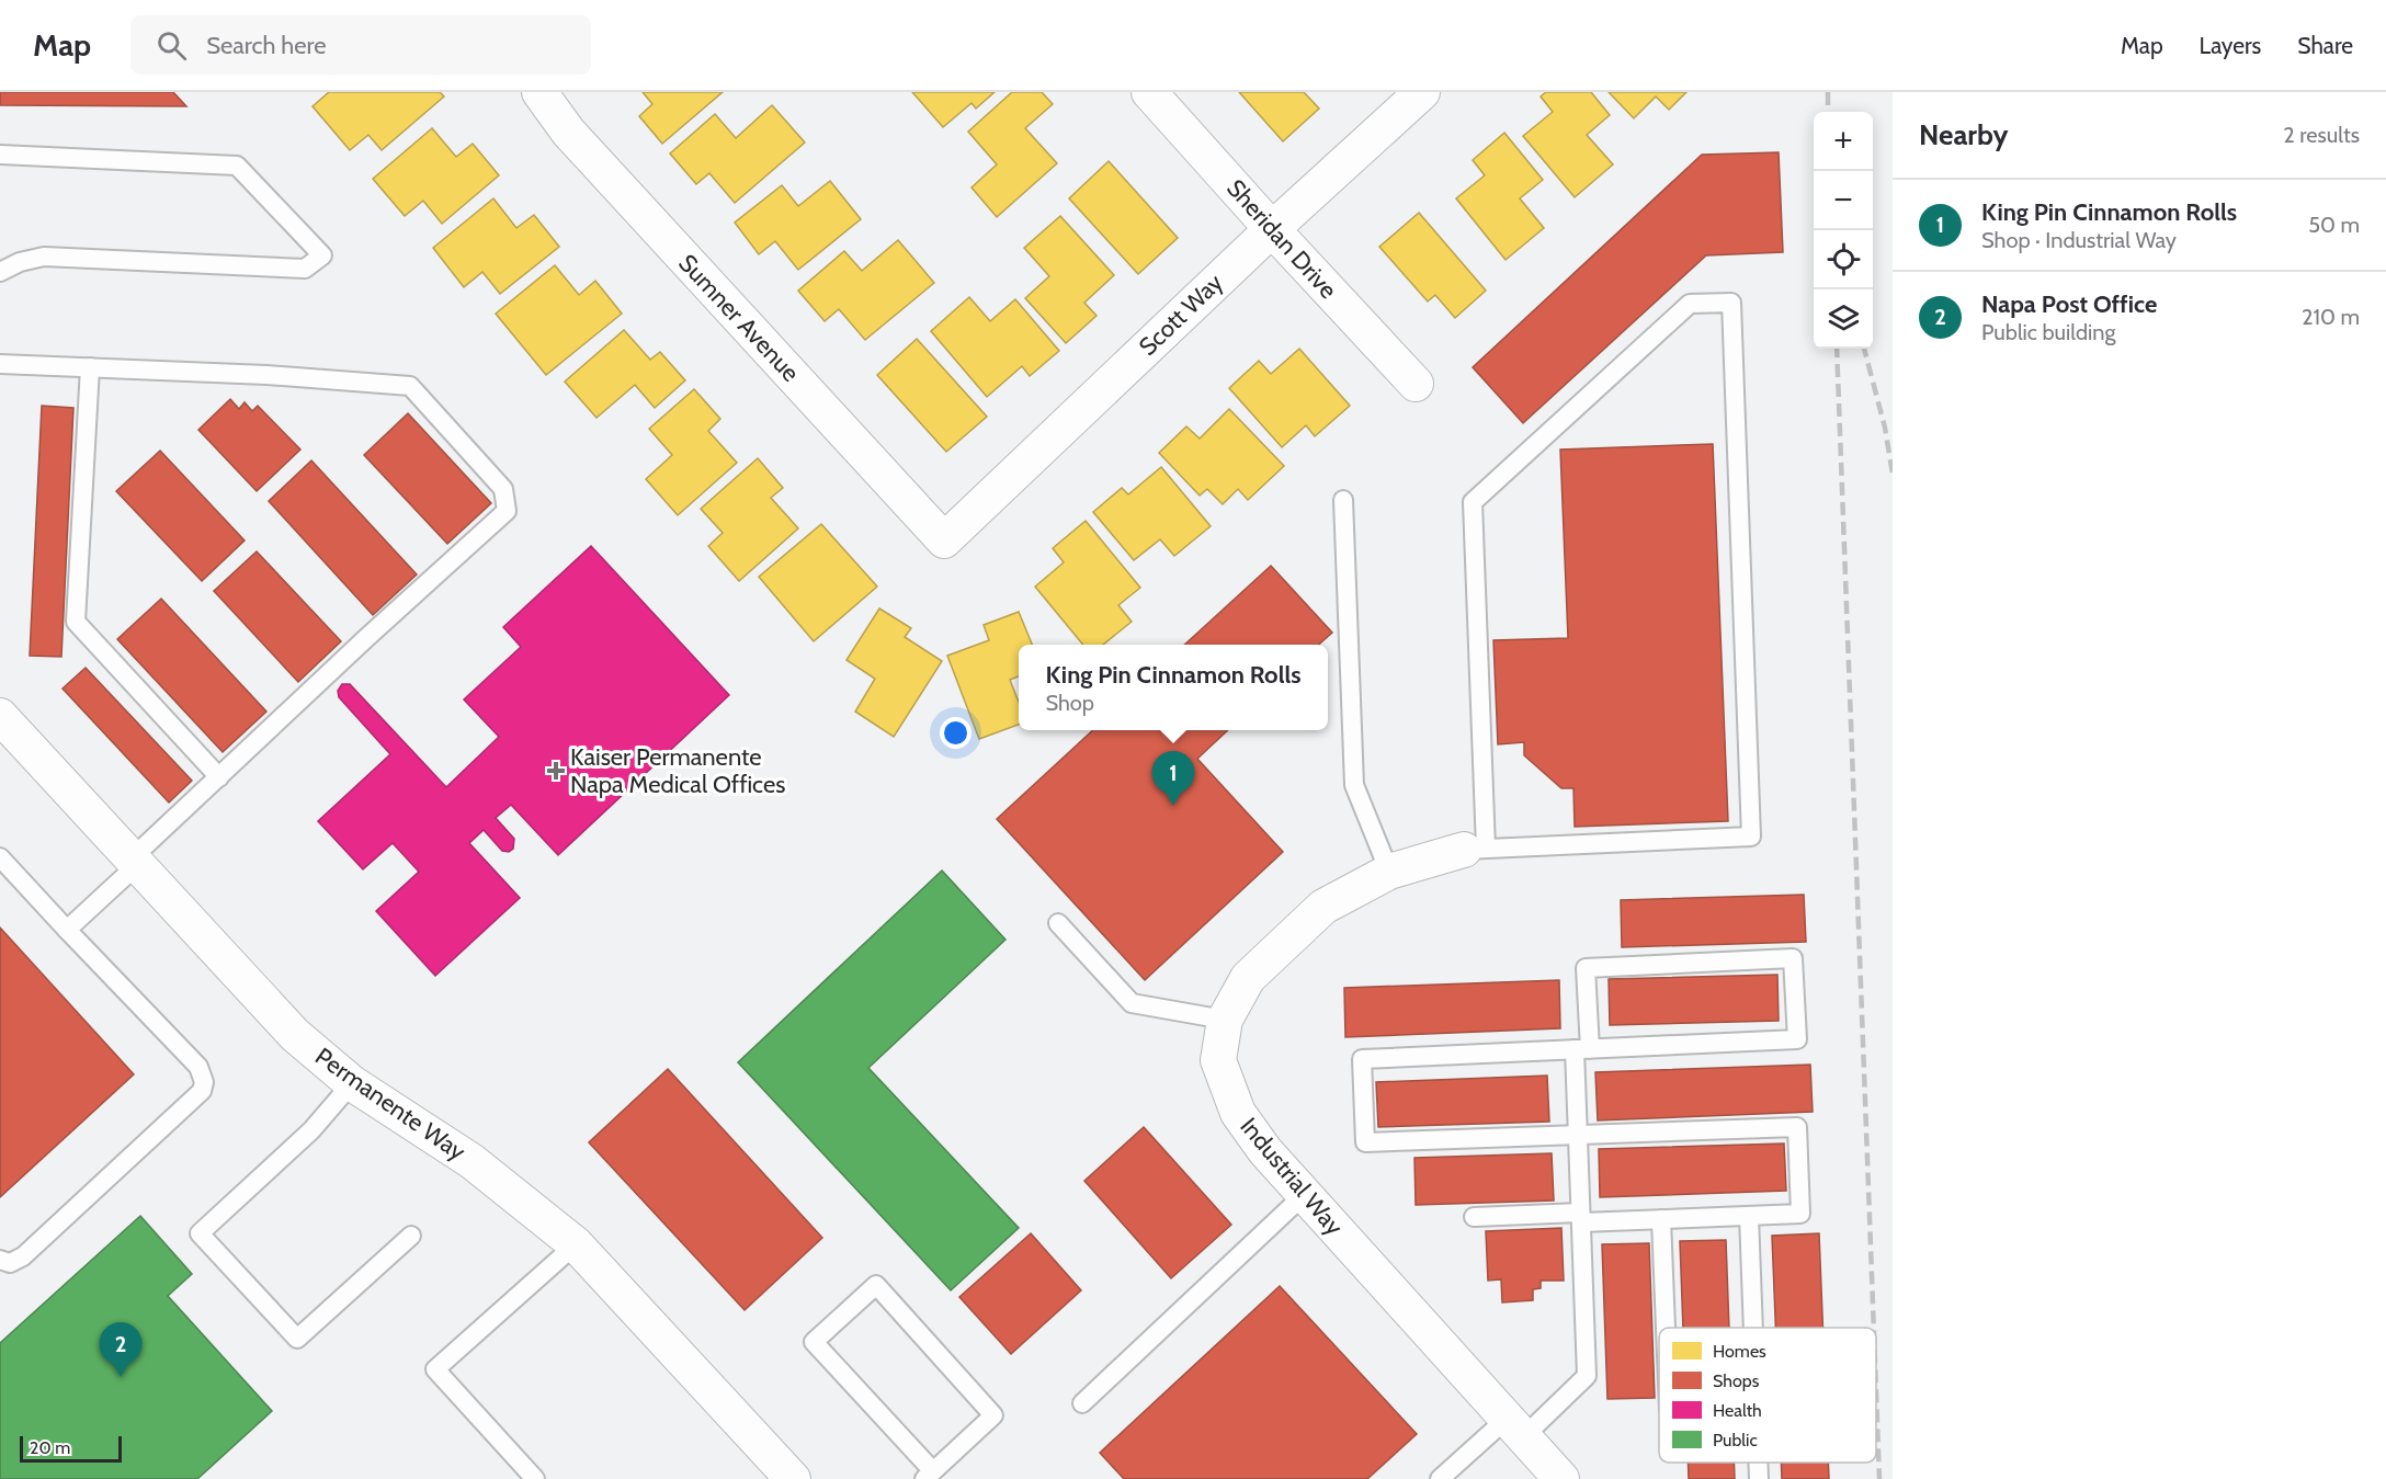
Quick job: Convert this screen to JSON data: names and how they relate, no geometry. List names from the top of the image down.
{
  "streets": {
    "street": [
      "Sheridan Drive",
      "Scott Way",
      "Sumner Avenue",
      "Permanente Way",
      "Industrial Way"
    ]
  },
  "crossings": [
    ["Sheridan Drive", "Scott Way"],
    ["Scott Way", "Sumner Avenue"]
  ],
  "places": {
    "health": ["Kaiser Permanente Napa Medical Offices"]
  },
  "legend": [
    "Homes",
    "Shops",
    "Health",
    "Public"
  ],
  "scale_bar": "20 m",
  "page": {
    "header": "Map",
    "search": "Search here",
    "nav": ["Map", "Layers", "Share"],
    "heading": ["Nearby", "2 results"],
    "map_buttons": ["+", "−"],
    "list": [
      {
        "mark": "1",
        "name": "King Pin Cinnamon Rolls",
        "note": "Shop · Industrial Way",
        "value": "50 m"
      },
      {
        "mark": "2",
        "name": "Napa Post Office",
        "note": "Public building",
        "value": "210 m"
      }
    ],
    "popup": ["King Pin Cinnamon Rolls", "Shop"],
    "pins": ["1", "2"],
    "scale": "20 m"
  }
}
